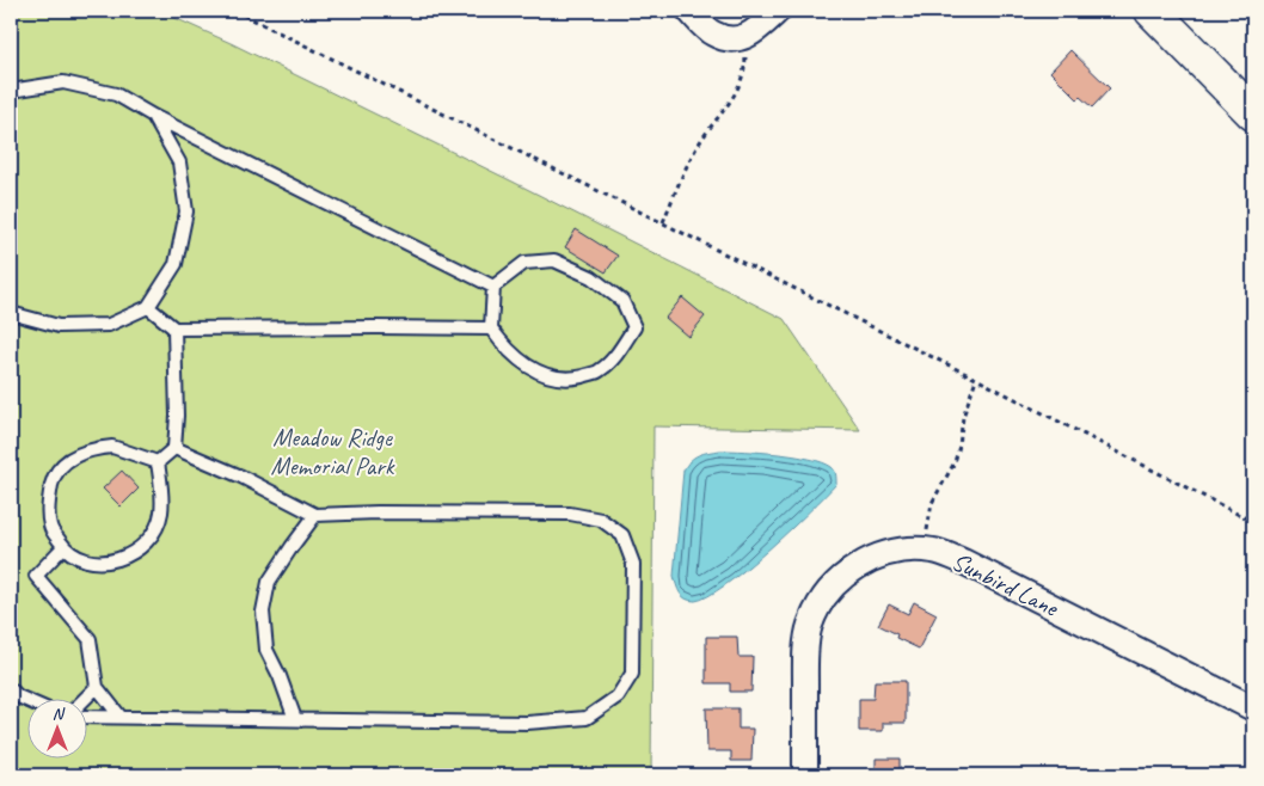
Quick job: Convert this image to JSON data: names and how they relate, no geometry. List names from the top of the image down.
{
  "streets": {
    "street": ["Sunbird Lane"]
  },
  "parks": ["Meadow Ridge Memorial Park"],
  "north": "top"
}
